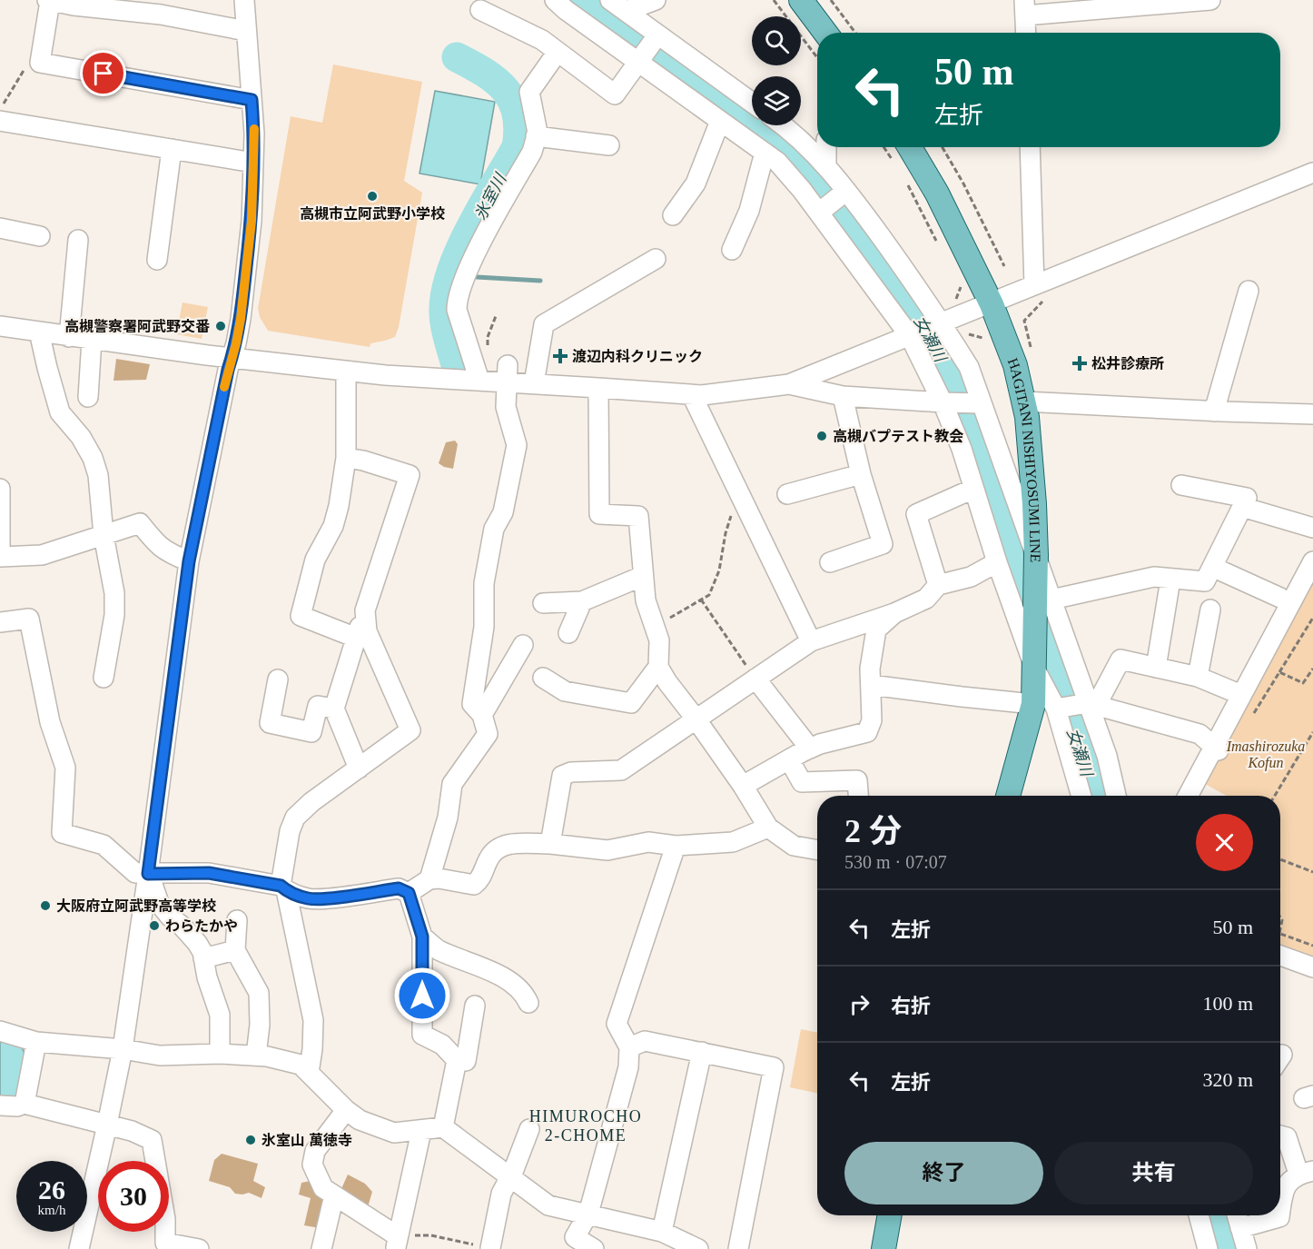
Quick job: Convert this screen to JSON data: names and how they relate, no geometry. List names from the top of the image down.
{
  "streets": {
    "main road": ["HAGITANI NISHIYOSUMI LINE"]
  },
  "districts": ["HIMUROCHO 2-CHOME"],
  "water": ["氷室川", "女瀬川"],
  "parks": ["Imashirozuka Kofun"],
  "places": {
    "other": [
      "高槻市立阿武野小学校",
      "高槻警察署阿武野交番",
      "高槻バプテスト教会",
      "大阪府立阿武野高等学校",
      "わらたかや",
      "氷室山 萬徳寺"
    ],
    "health": ["渡辺内科クリニック", "松井診療所"]
  },
  "page": {
    "turn": ["50 m", "左折"],
    "heading": ["2 分", "530 m · 07:07"],
    "list": [
      {
        "name": "左折",
        "value": "50 m"
      },
      {
        "name": "右折",
        "value": "100 m"
      },
      {
        "name": "左折",
        "value": "320 m"
      }
    ],
    "buttons": ["終了", "共有"],
    "speed": "26 km/h",
    "limit": "30"
  }
}
